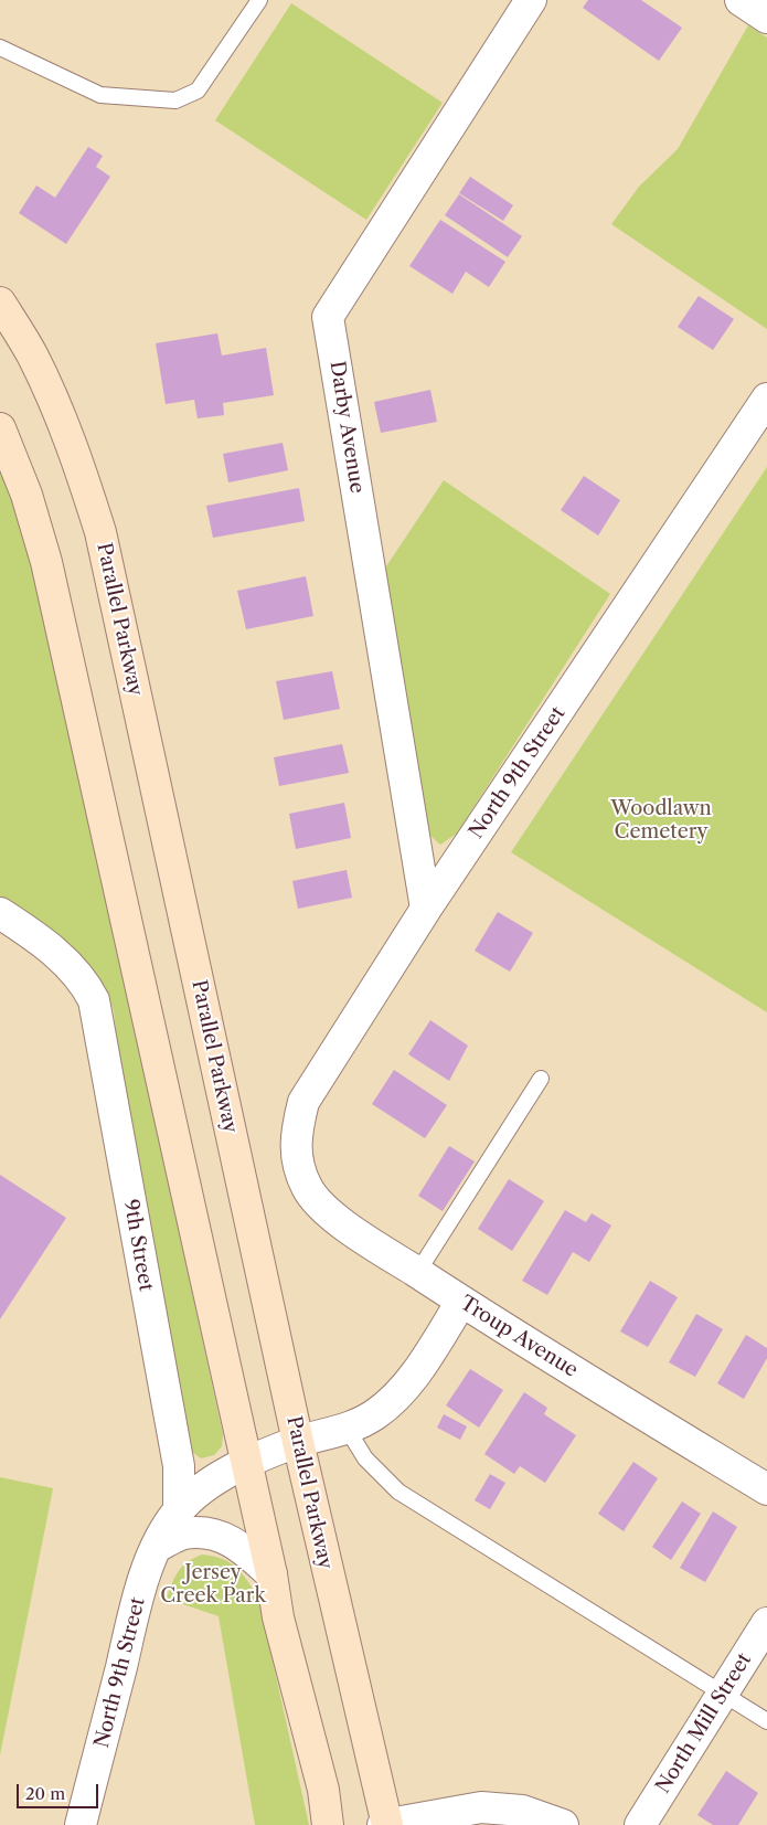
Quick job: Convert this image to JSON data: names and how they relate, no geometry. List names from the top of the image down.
{
  "streets": {
    "main road": ["Parallel Parkway"],
    "street": [
      "Darby Avenue",
      "North 9th Street",
      "9th Street",
      "Troup Avenue",
      "North Mill Street"
    ]
  },
  "crossings": [
    ["Darby Avenue", "North 9th Street"],
    ["North 9th Street", "9th Street"],
    ["North 9th Street", "Troup Avenue"]
  ],
  "parks": ["Woodlawn Cemetery", "Jersey Creek Park"],
  "scale_bar": "20 m"
}
